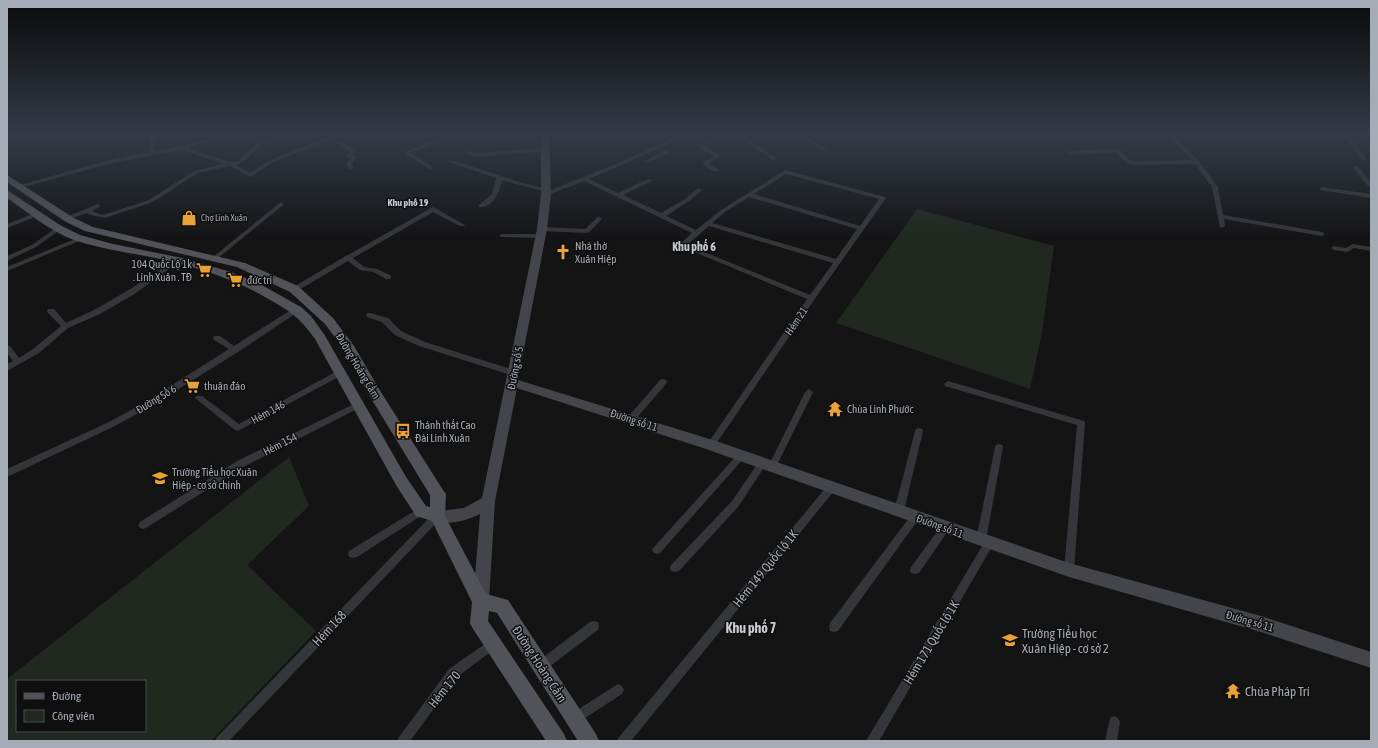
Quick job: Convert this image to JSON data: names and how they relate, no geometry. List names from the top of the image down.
{
  "streets": {
    "main road": ["Đường Hoàng Cầm", "Đường số 5", "Đường số 11"],
    "street": [
      "Hẻm 21",
      "Đường Số 6",
      "Hẻm 146",
      "Hẻm 154",
      "Hẻm 149 Quốc lộ 1K",
      "Hẻm 168",
      "Hẻm 171 Quốc lộ 1K",
      "Hẻm 170"
    ]
  },
  "crossings": [
    ["Hẻm 21", "Đường số 11"],
    ["Đường Hoàng Cầm", "Đường số 5"],
    ["Đường Hoàng Cầm", "Đường Số 6"],
    ["Đường Hoàng Cầm", "Hẻm 146"],
    ["Đường Hoàng Cầm", "Hẻm 154"],
    ["Đường Hoàng Cầm", "Hẻm 168"],
    ["Đường số 5", "Đường số 11"],
    ["Đường số 11", "Hẻm 149 Quốc lộ 1K"],
    ["Đường số 11", "Hẻm 171 Quốc lộ 1K"]
  ],
  "districts": ["Khu phố 19", "Khu phố 6", "Khu phố 7"],
  "places": {
    "shop": ["Chợ Linh Xuân"],
    "church": ["Nhà thờ Xuân Hiệp"],
    "supermarket": ["104 Quốc Lộ 1k . Linh Xuân . TĐ", "đức trí", "thuận đào"],
    "temple": ["Chùa Linh Phước", "Chùa Pháp Trí"],
    "bus stop": ["Thánh thất Cao Đài Linh Xuân"],
    "school or university": ["Trường Tiểu học Xuân Hiệp - cơ sở chính", "Trường Tiểu học Xuân Hiệp - cơ sở 2"]
  },
  "legend": ["Đường", "Công viên"]
}
